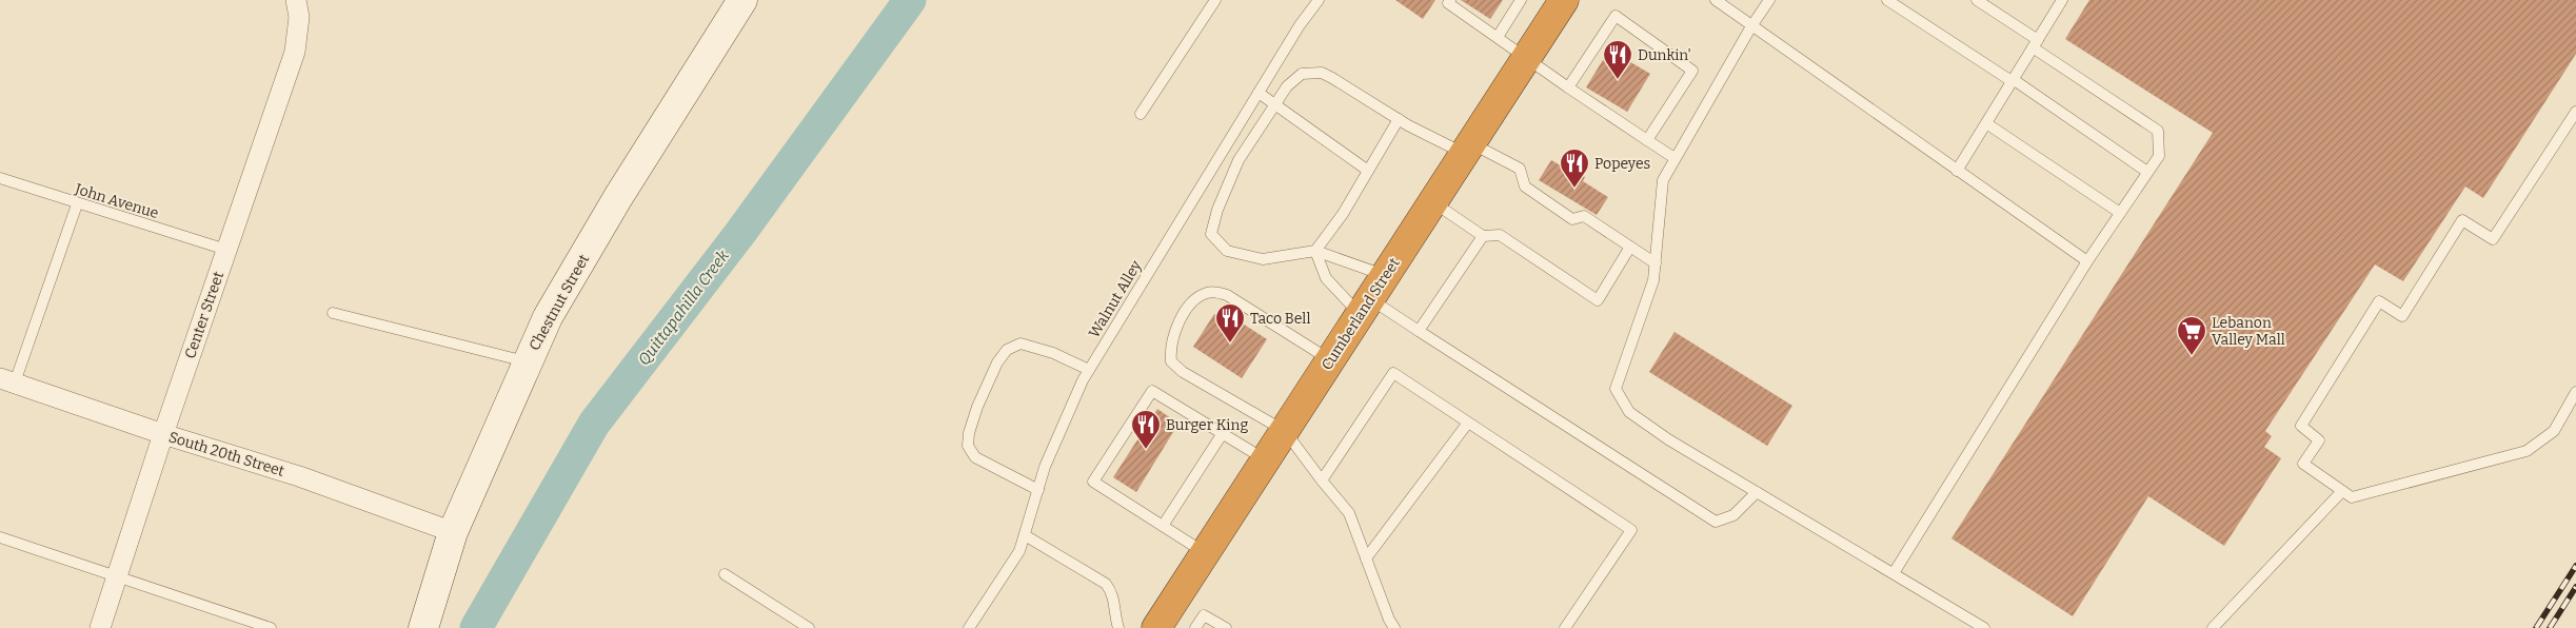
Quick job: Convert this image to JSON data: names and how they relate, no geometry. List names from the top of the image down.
{
  "streets": {
    "highway": ["Cumberland Street"],
    "street": ["Chestnut Street", "Center Street", "South 20th Street"],
    "lane": ["John Avenue", "Walnut Alley"]
  },
  "crossings": [
    ["John Avenue", "Center Street"],
    ["Chestnut Street", "South 20th Street"],
    ["Center Street", "South 20th Street"]
  ],
  "water": ["Quittapahilla Creek"],
  "places": {
    "restaurant": [
      "Dunkin'",
      "Popeyes",
      "Taco Bell",
      "Burger King"
    ],
    "supermarket": ["Lebanon Valley Mall"]
  }
}
